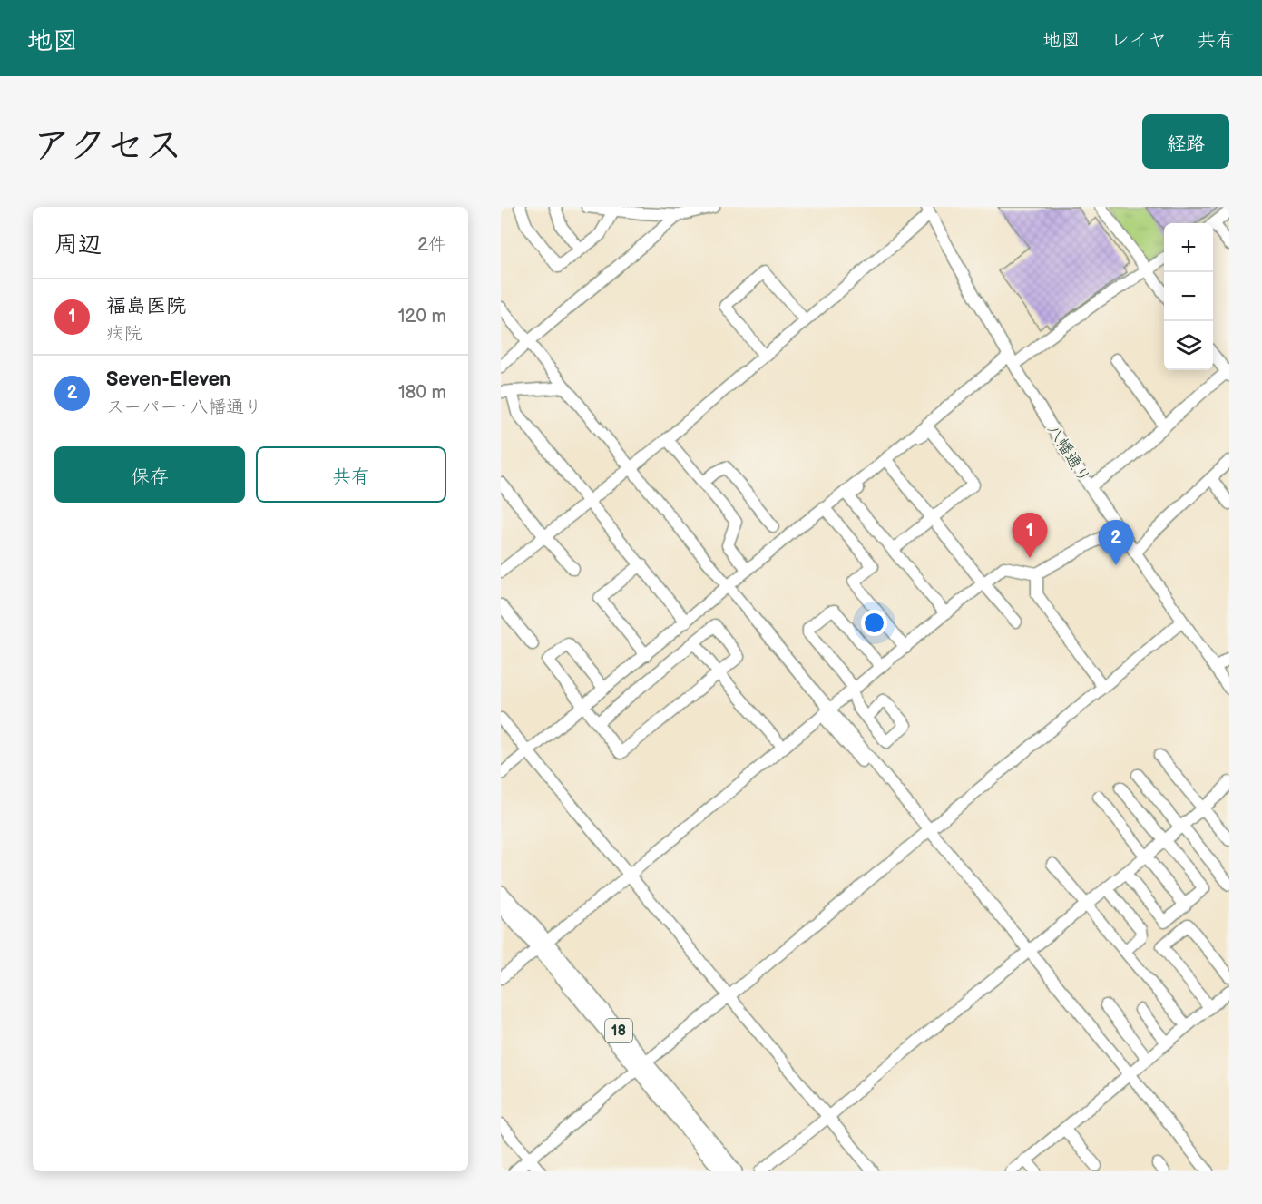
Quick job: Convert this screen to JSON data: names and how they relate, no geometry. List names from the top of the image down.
{
  "streets": {
    "main road": ["18"],
    "street": ["八幡通り"]
  },
  "page": {
    "header": "地図",
    "nav": ["地図", "レイヤ", "共有"],
    "title": "アクセス",
    "buttons": [
      "経路",
      ["保存", "共有"]
    ],
    "heading": ["周辺", "2件"],
    "map_buttons": ["+", "−"],
    "list": [
      {
        "mark": "1",
        "name": "福島医院",
        "note": "病院",
        "value": "120 m"
      },
      {
        "mark": "2",
        "name": "Seven-Eleven",
        "note": "スーパー · 八幡通り",
        "value": "180 m"
      }
    ],
    "pins": ["1", "2"]
  }
}
